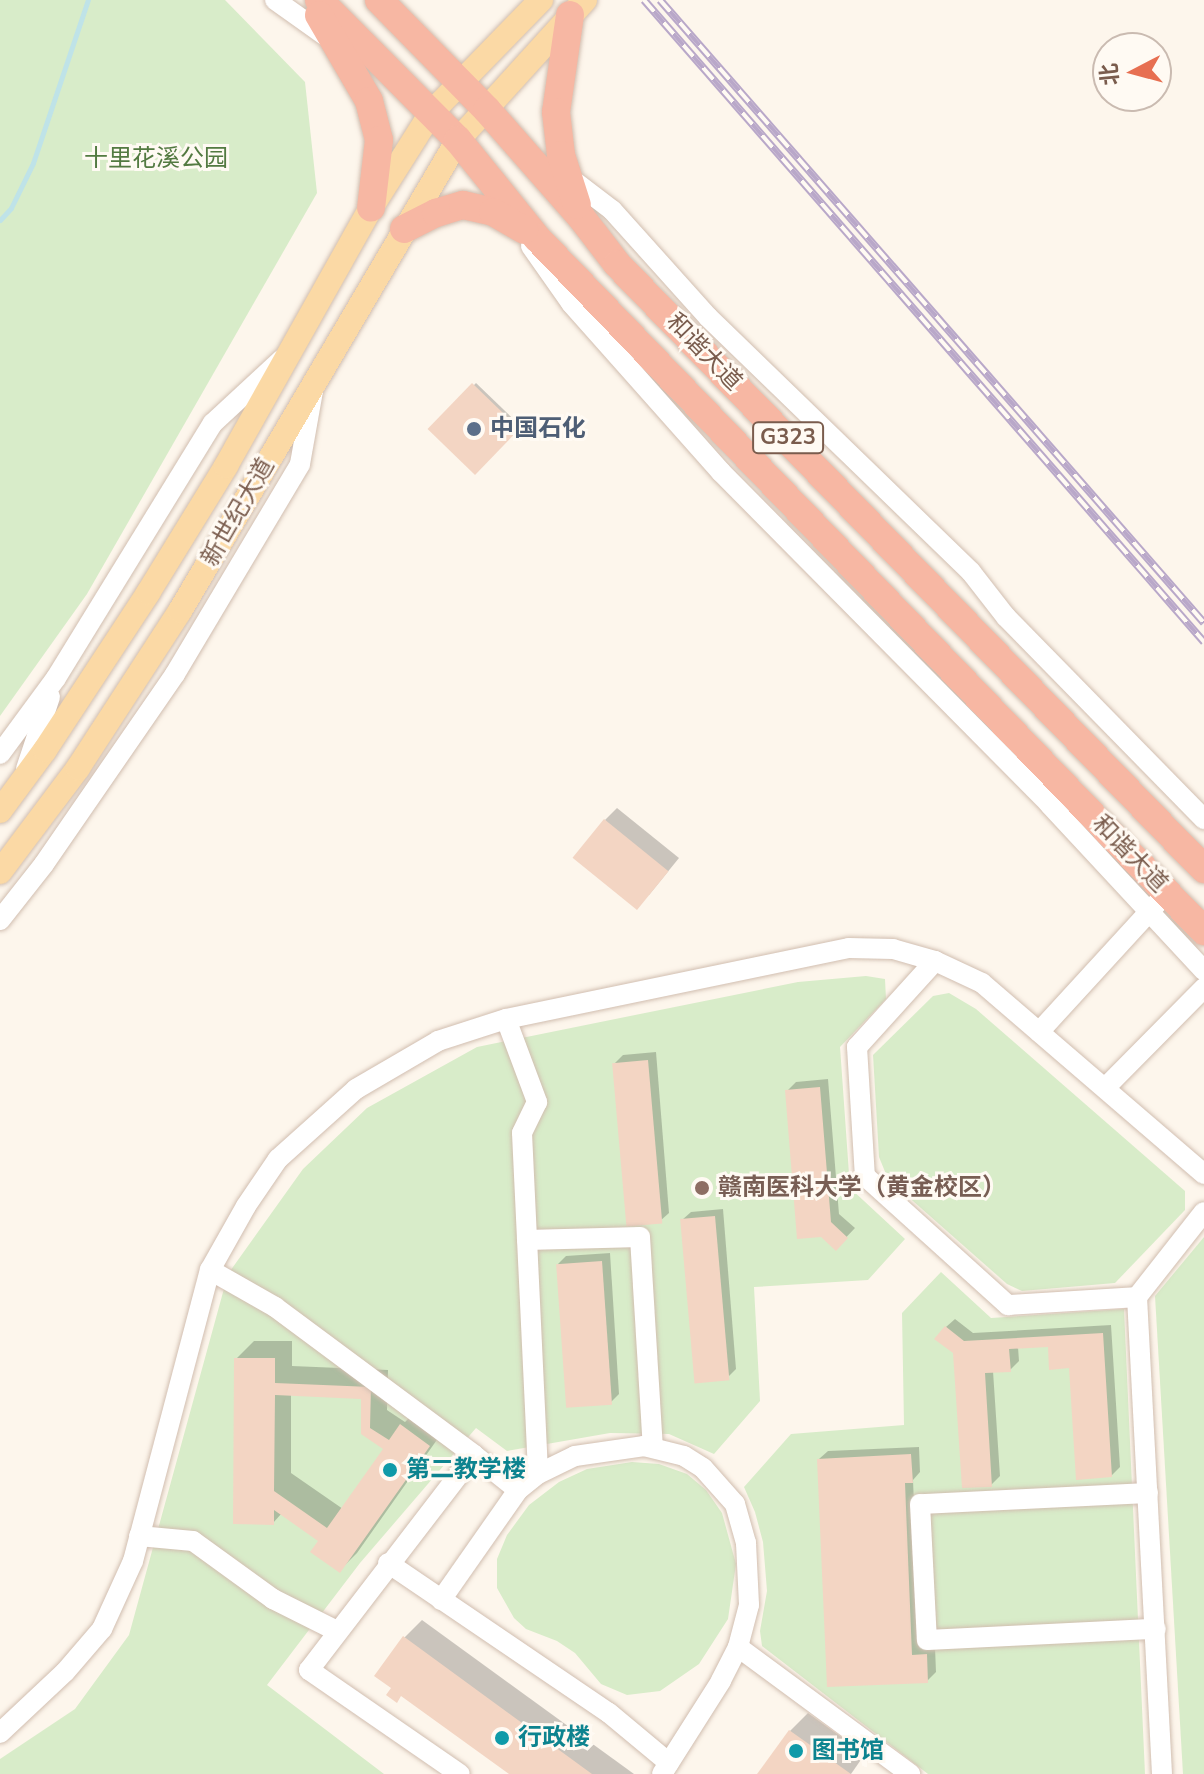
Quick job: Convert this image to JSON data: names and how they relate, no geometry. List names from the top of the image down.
{
  "streets": {
    "highway": ["和谐大道", "G323"],
    "main road": ["新世纪大道"]
  },
  "crossings": [
    ["和谐大道", "G323"],
    ["和谐大道", "新世纪大道"],
    ["G323", "新世纪大道"]
  ],
  "parks": ["十里花溪公园"],
  "places": [
    "中国石化",
    "赣南医科大学（黄金校区）",
    "第二教学楼",
    "行政楼",
    "图书馆"
  ],
  "north": "left"
}
